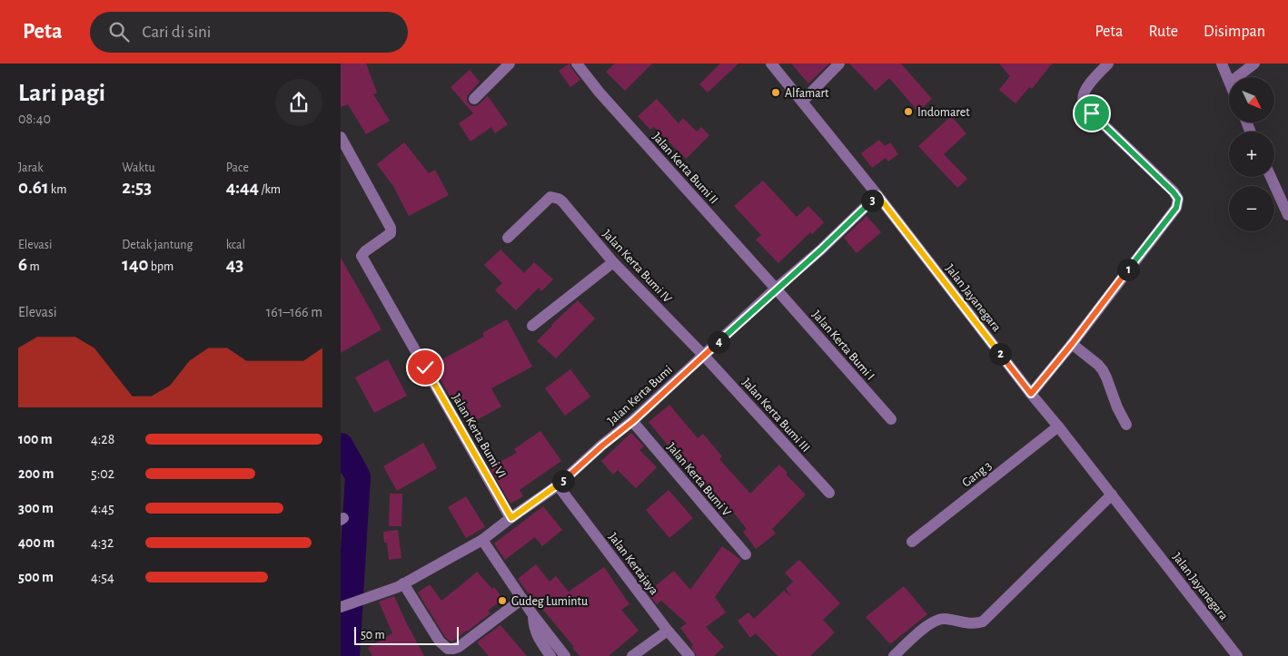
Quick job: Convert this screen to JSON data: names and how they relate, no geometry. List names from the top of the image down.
{
  "streets": {
    "street": [
      "Jalan Kerta Bumi II",
      "Jalan Kerta Bumi IV",
      "Jalan Jayanegara",
      "Jalan Kerta Bumi I",
      "Jalan Kerta Bumi",
      "Jalan Kerta Bumi III",
      "Jalan Kerta Bumi VI",
      "Gang 3",
      "Jalan Kerta Bumi V",
      "Jalan Kertajaya"
    ]
  },
  "crossings": [
    ["Jalan Kerta Bumi II", "Jalan Kerta Bumi I"],
    ["Jalan Kerta Bumi II", "Jalan Kerta Bumi"],
    ["Jalan Kerta Bumi IV", "Jalan Kerta Bumi"],
    ["Jalan Kerta Bumi IV", "Jalan Kerta Bumi III"],
    ["Jalan Jayanegara", "Jalan Kerta Bumi"],
    ["Jalan Jayanegara", "Gang 3"],
    ["Jalan Kerta Bumi I", "Jalan Kerta Bumi"],
    ["Jalan Kerta Bumi", "Jalan Kerta Bumi III"],
    ["Jalan Kerta Bumi", "Jalan Kerta Bumi VI"],
    ["Jalan Kerta Bumi", "Jalan Kerta Bumi V"],
    ["Jalan Kerta Bumi", "Jalan Kertajaya"]
  ],
  "places": ["Alfamart", "Indomaret", "Gudeg Lumintu"],
  "scale_bar": "50 m",
  "north": "bottom right",
  "page": {
    "header": "Peta",
    "search": "Cari di sini",
    "nav": ["Peta", "Rute", "Disimpan"],
    "heading": ["Lari pagi", "08:40"],
    "map_buttons": ["+", "−"],
    "stats": [
      ["Jarak", "0.61 km"],
      ["Waktu", "2:53"],
      ["Pace", "4:44 /km"],
      ["Elevasi", "6 m"],
      ["Detak jantung", "140 bpm"],
      ["kcal", "43"]
    ],
    "pins": [
      "3",
      "1",
      "4",
      "2",
      "5"
    ],
    "chart": ["Elevasi", "161–166 m"],
    "list": [
      {
        "name": "100 m",
        "note": "4:28"
      },
      {
        "name": "200 m",
        "note": "5:02"
      },
      {
        "name": "300 m",
        "note": "4:45"
      },
      {
        "name": "400 m",
        "note": "4:32"
      },
      {
        "name": "500 m",
        "note": "4:54"
      }
    ],
    "scale": "50 m"
  }
}
